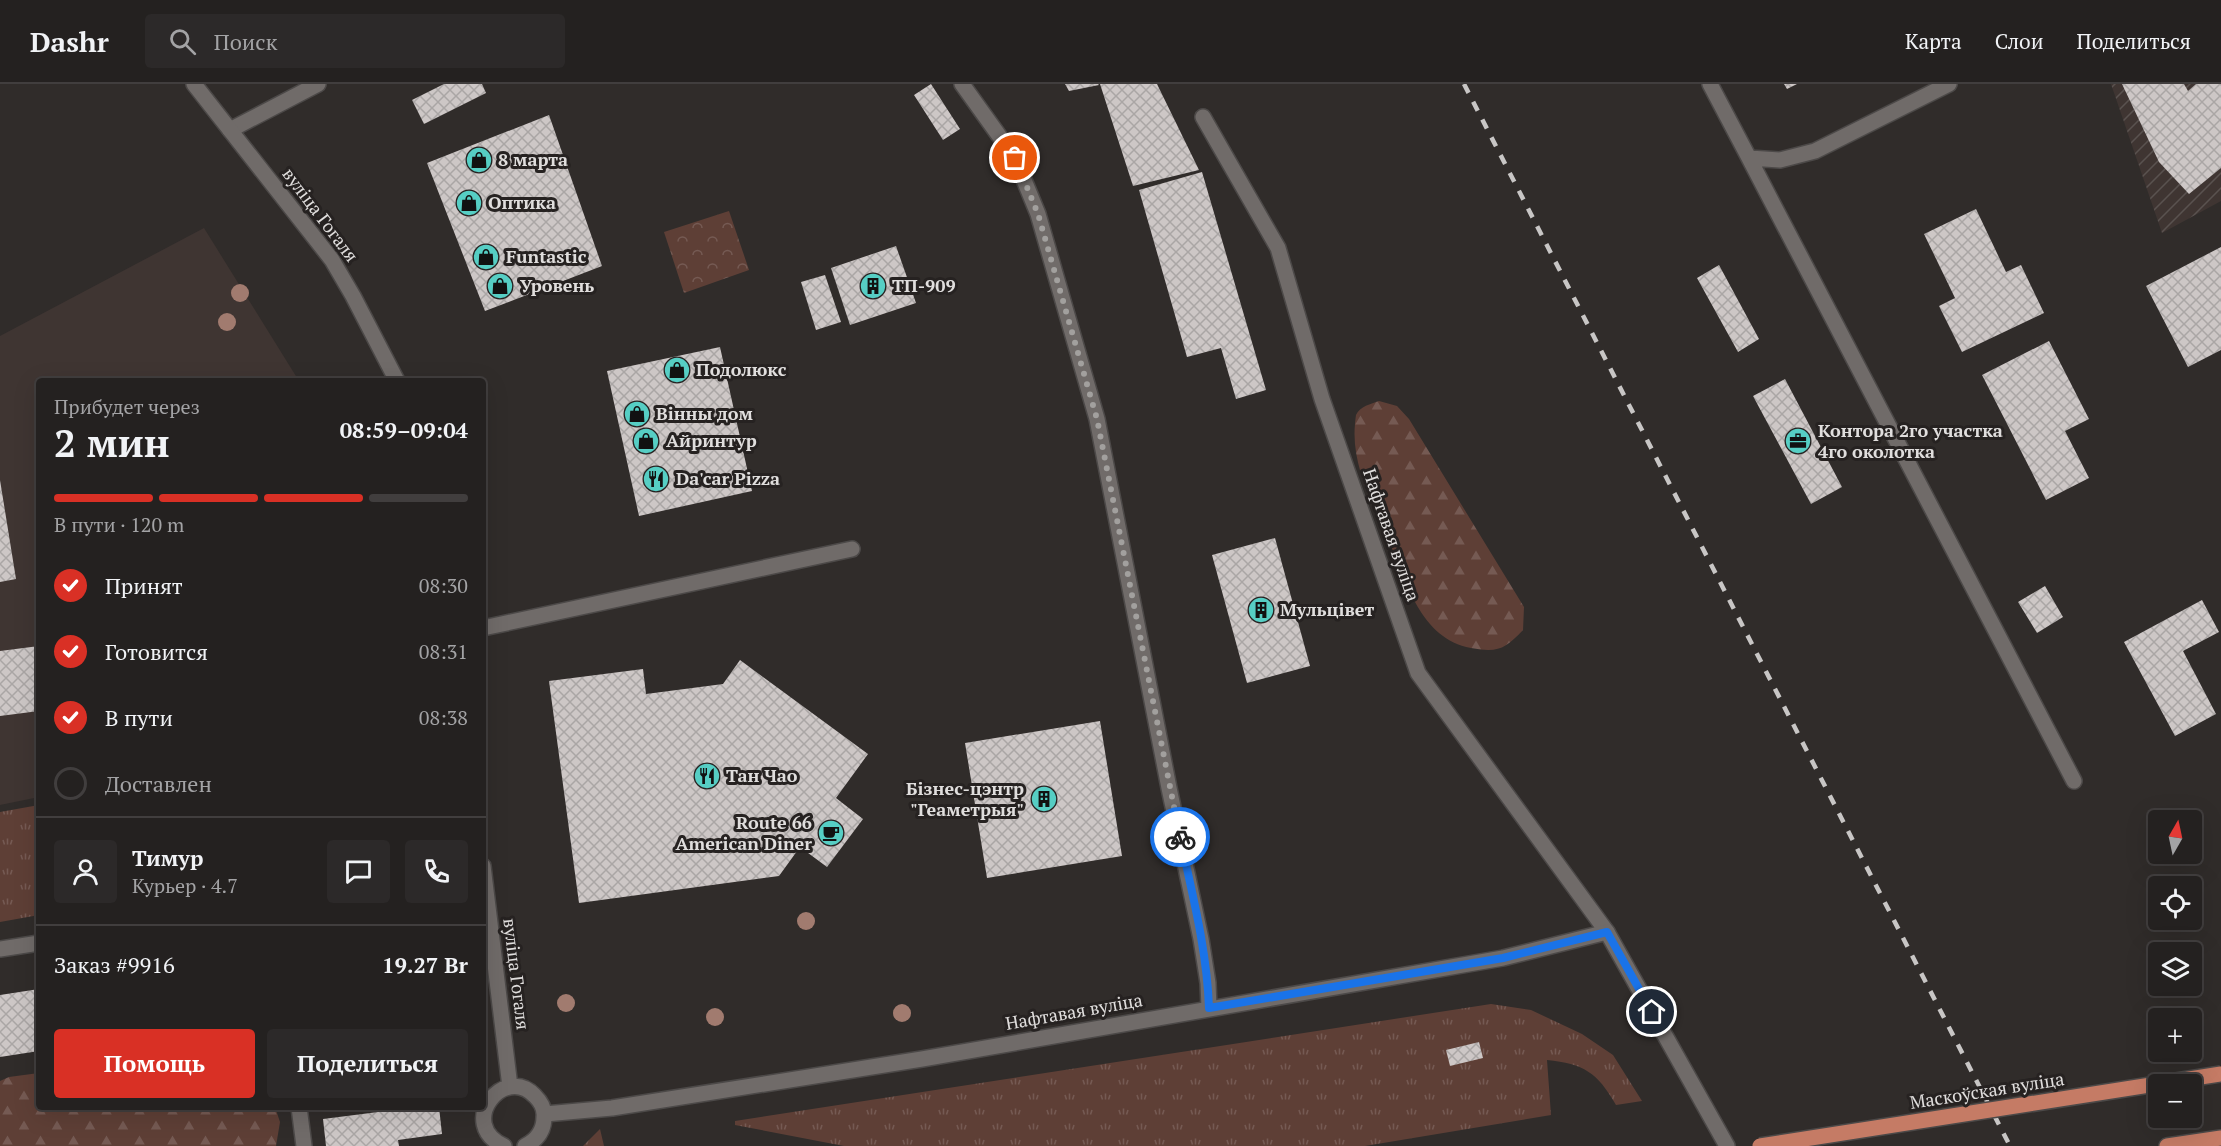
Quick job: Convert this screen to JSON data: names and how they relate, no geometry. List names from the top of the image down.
{
  "streets": {
    "main road": ["Маскоўская вуліца"],
    "street": ["вуліца Гогаля", "Нафтавая вуліца"]
  },
  "places": {
    "shop": [
      "8 марта",
      "Оптика",
      "Funtastic",
      "Уровень",
      "Подолюкс",
      "Вінны дом",
      "Айринтур"
    ],
    "building": ["ТП-909", "Мульцівет", "Бізнес-цэнтр \"Геаметрыя\""],
    "office": ["Контора 2го участка 4го околотка"],
    "restaurant": ["Da'car Pizza", "Тан Чао"],
    "cafe": ["Route 66 American Diner"]
  },
  "north": "top",
  "page": {
    "header": "Dashr",
    "search": "Поиск",
    "nav": ["Карта", "Слои", "Поделиться"],
    "heading": ["2 мин", "Прибудет через", "08:59–09:04"],
    "panel": [
      "Тимур",
      "Курьер · 4.7",
      "Заказ #9916",
      "19.27 Br"
    ],
    "bar": "В пути · 120 m",
    "list": [
      ["Принят", "08:30"],
      ["Готовится", "08:31"],
      ["В пути", "08:38"],
      "Доставлен"
    ],
    "map_buttons": ["+", "−"],
    "buttons": ["Помощь", "Поделиться"]
  }
}
